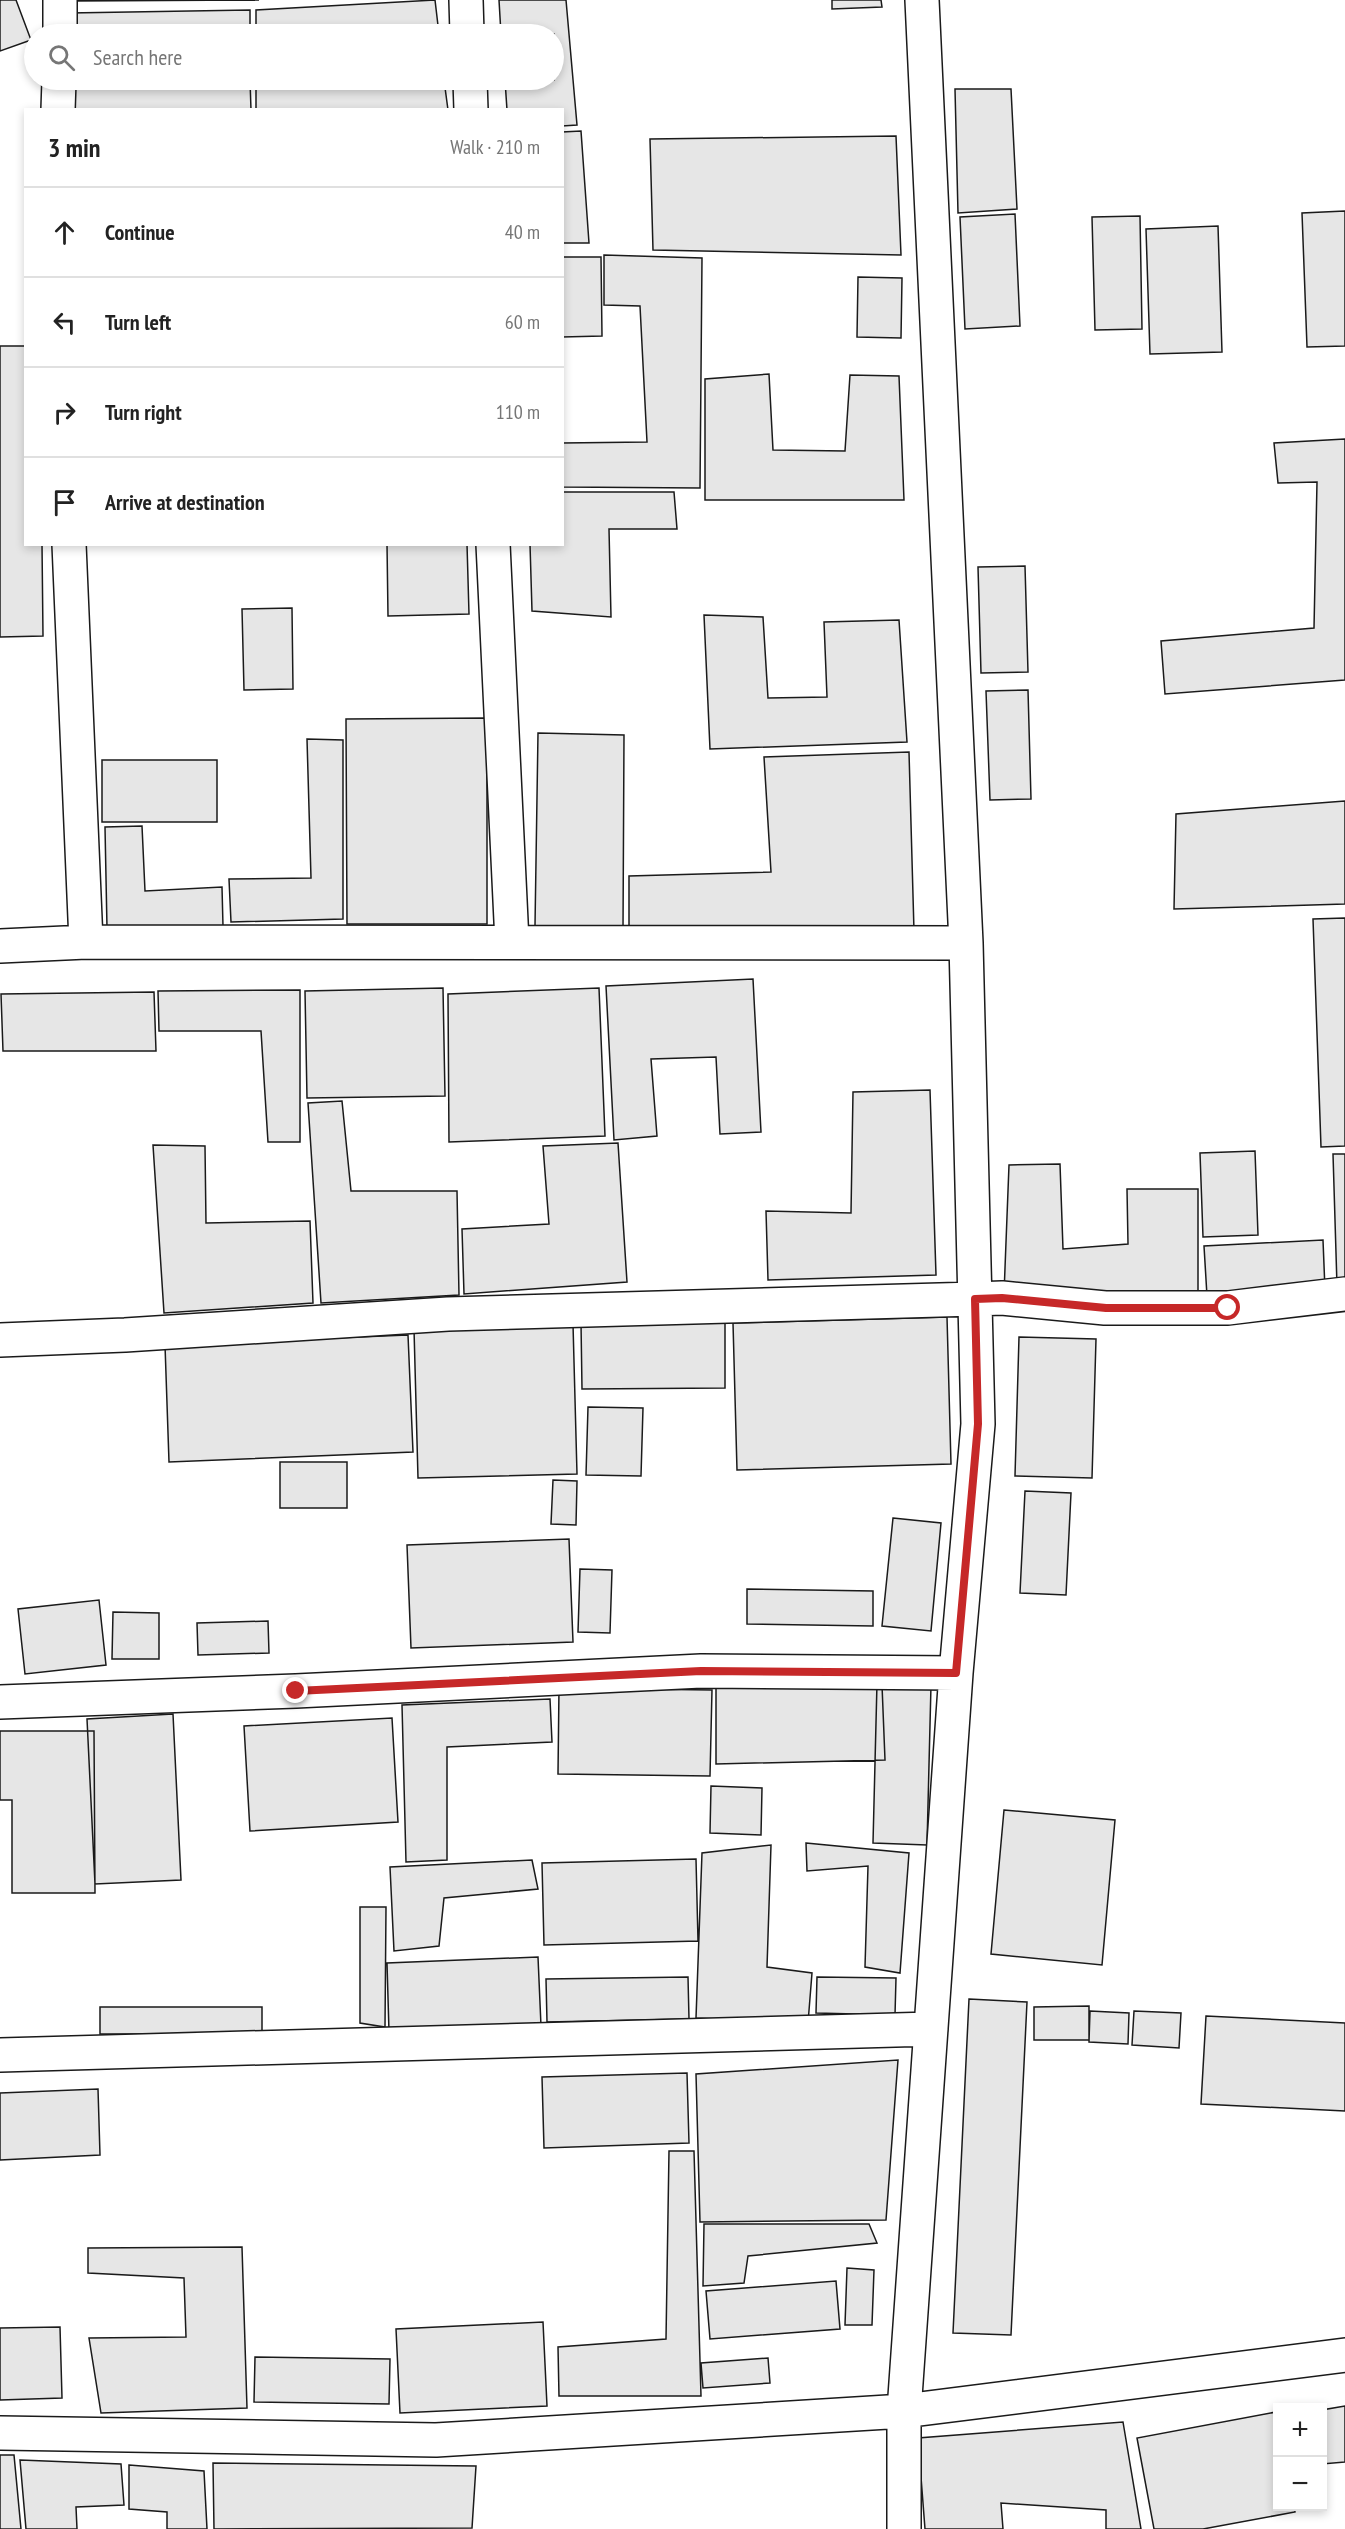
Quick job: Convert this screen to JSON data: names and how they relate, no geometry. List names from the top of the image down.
{
  "page": {
    "search": "Search here",
    "heading": ["3 min", "Walk · 210 m"],
    "list": [
      ["Continue", "40 m"],
      ["Turn left", "60 m"],
      ["Turn right", "110 m"],
      "Arrive at destination"
    ],
    "map_buttons": ["+", "−"]
  }
}
